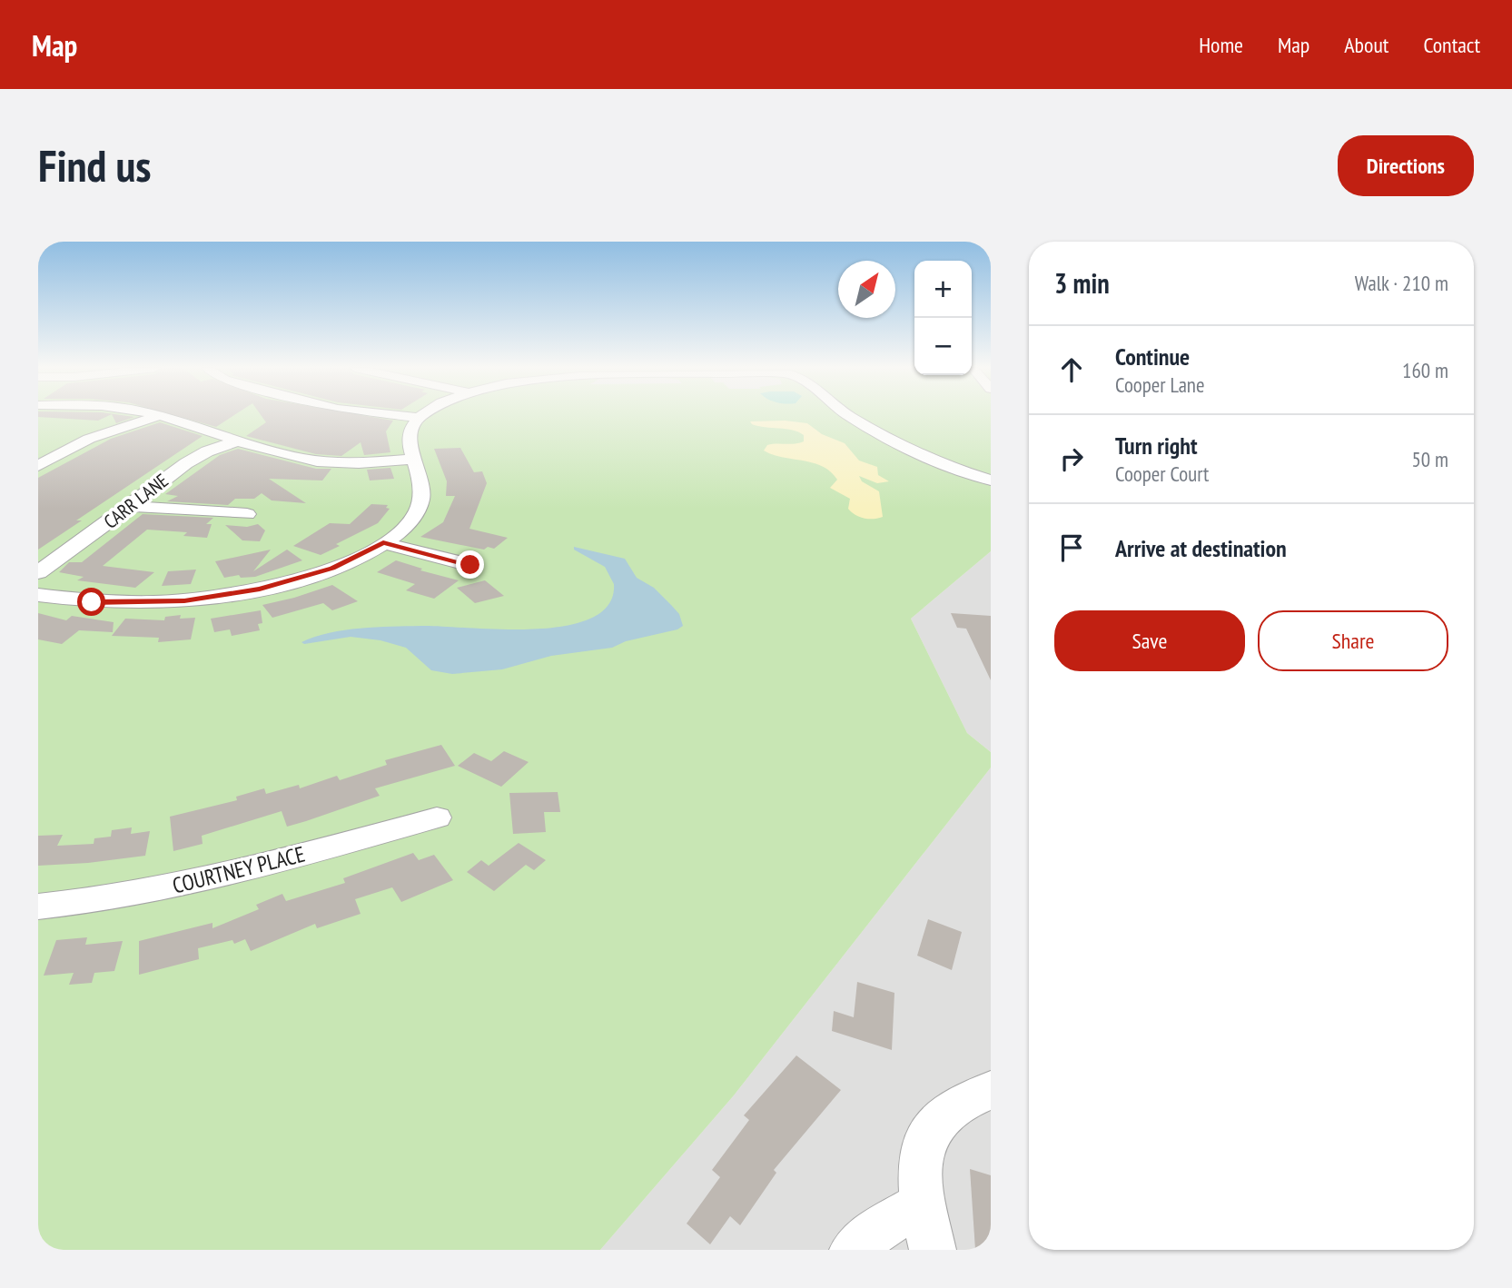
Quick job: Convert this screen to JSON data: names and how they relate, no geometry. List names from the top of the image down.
{
  "streets": {
    "street": ["CARR LANE", "COURTNEY PLACE"]
  },
  "north": "top right",
  "page": {
    "header": "Map",
    "nav": [
      "Home",
      "Map",
      "About",
      "Contact"
    ],
    "buttons": [
      "Directions",
      ["Save", "Share"]
    ],
    "title": "Find us",
    "heading": ["3 min", "Walk · 210 m"],
    "map_buttons": ["+", "−"],
    "list": [
      ["Continue", "Cooper Lane", "160 m"],
      ["Turn right", "Cooper Court", "50 m"],
      "Arrive at destination"
    ]
  }
}
